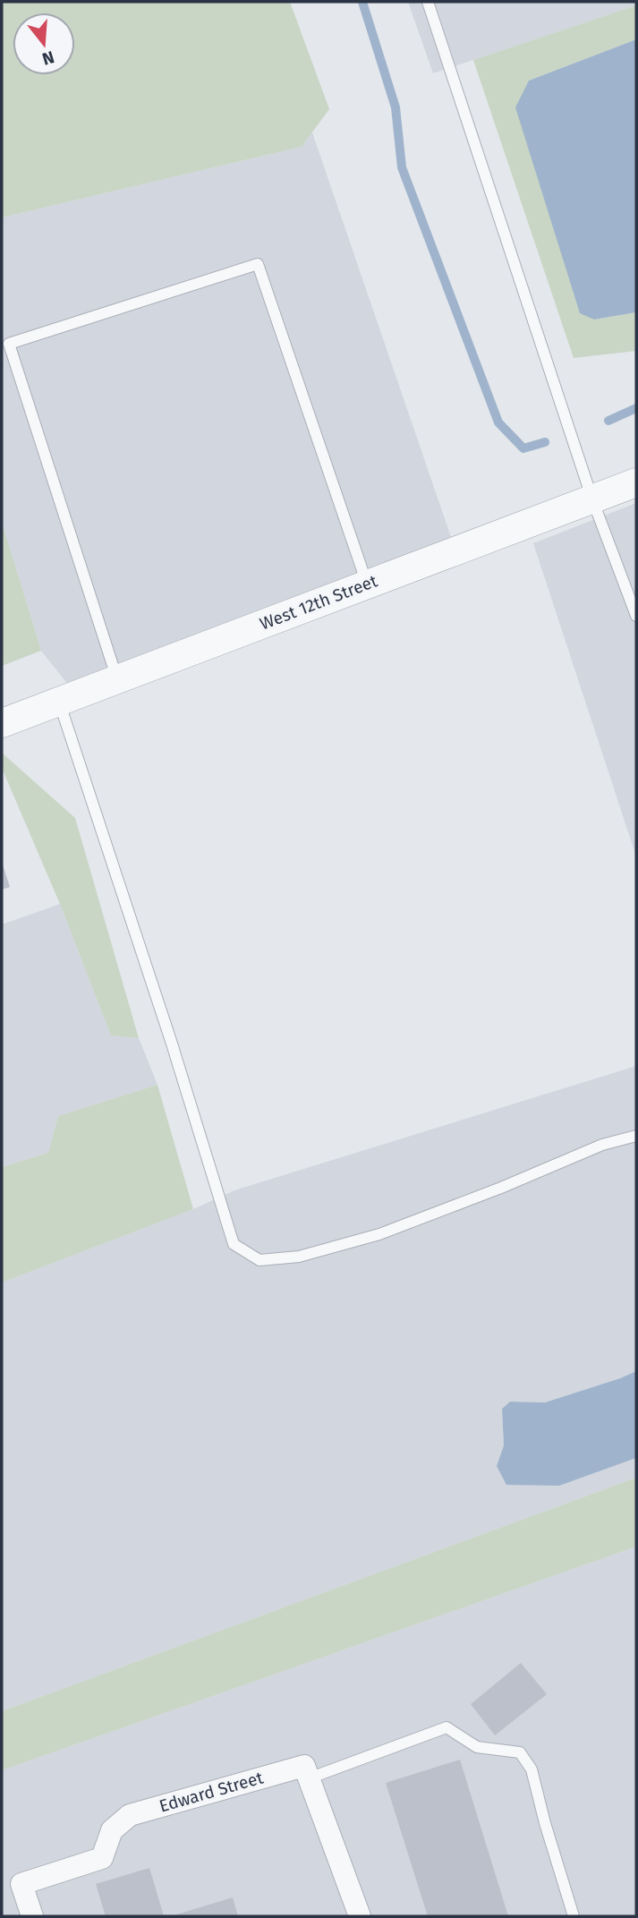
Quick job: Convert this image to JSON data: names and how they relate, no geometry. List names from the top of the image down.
{
  "streets": {
    "street": ["West 12th Street", "Edward Street"]
  },
  "north": "bottom"
}
